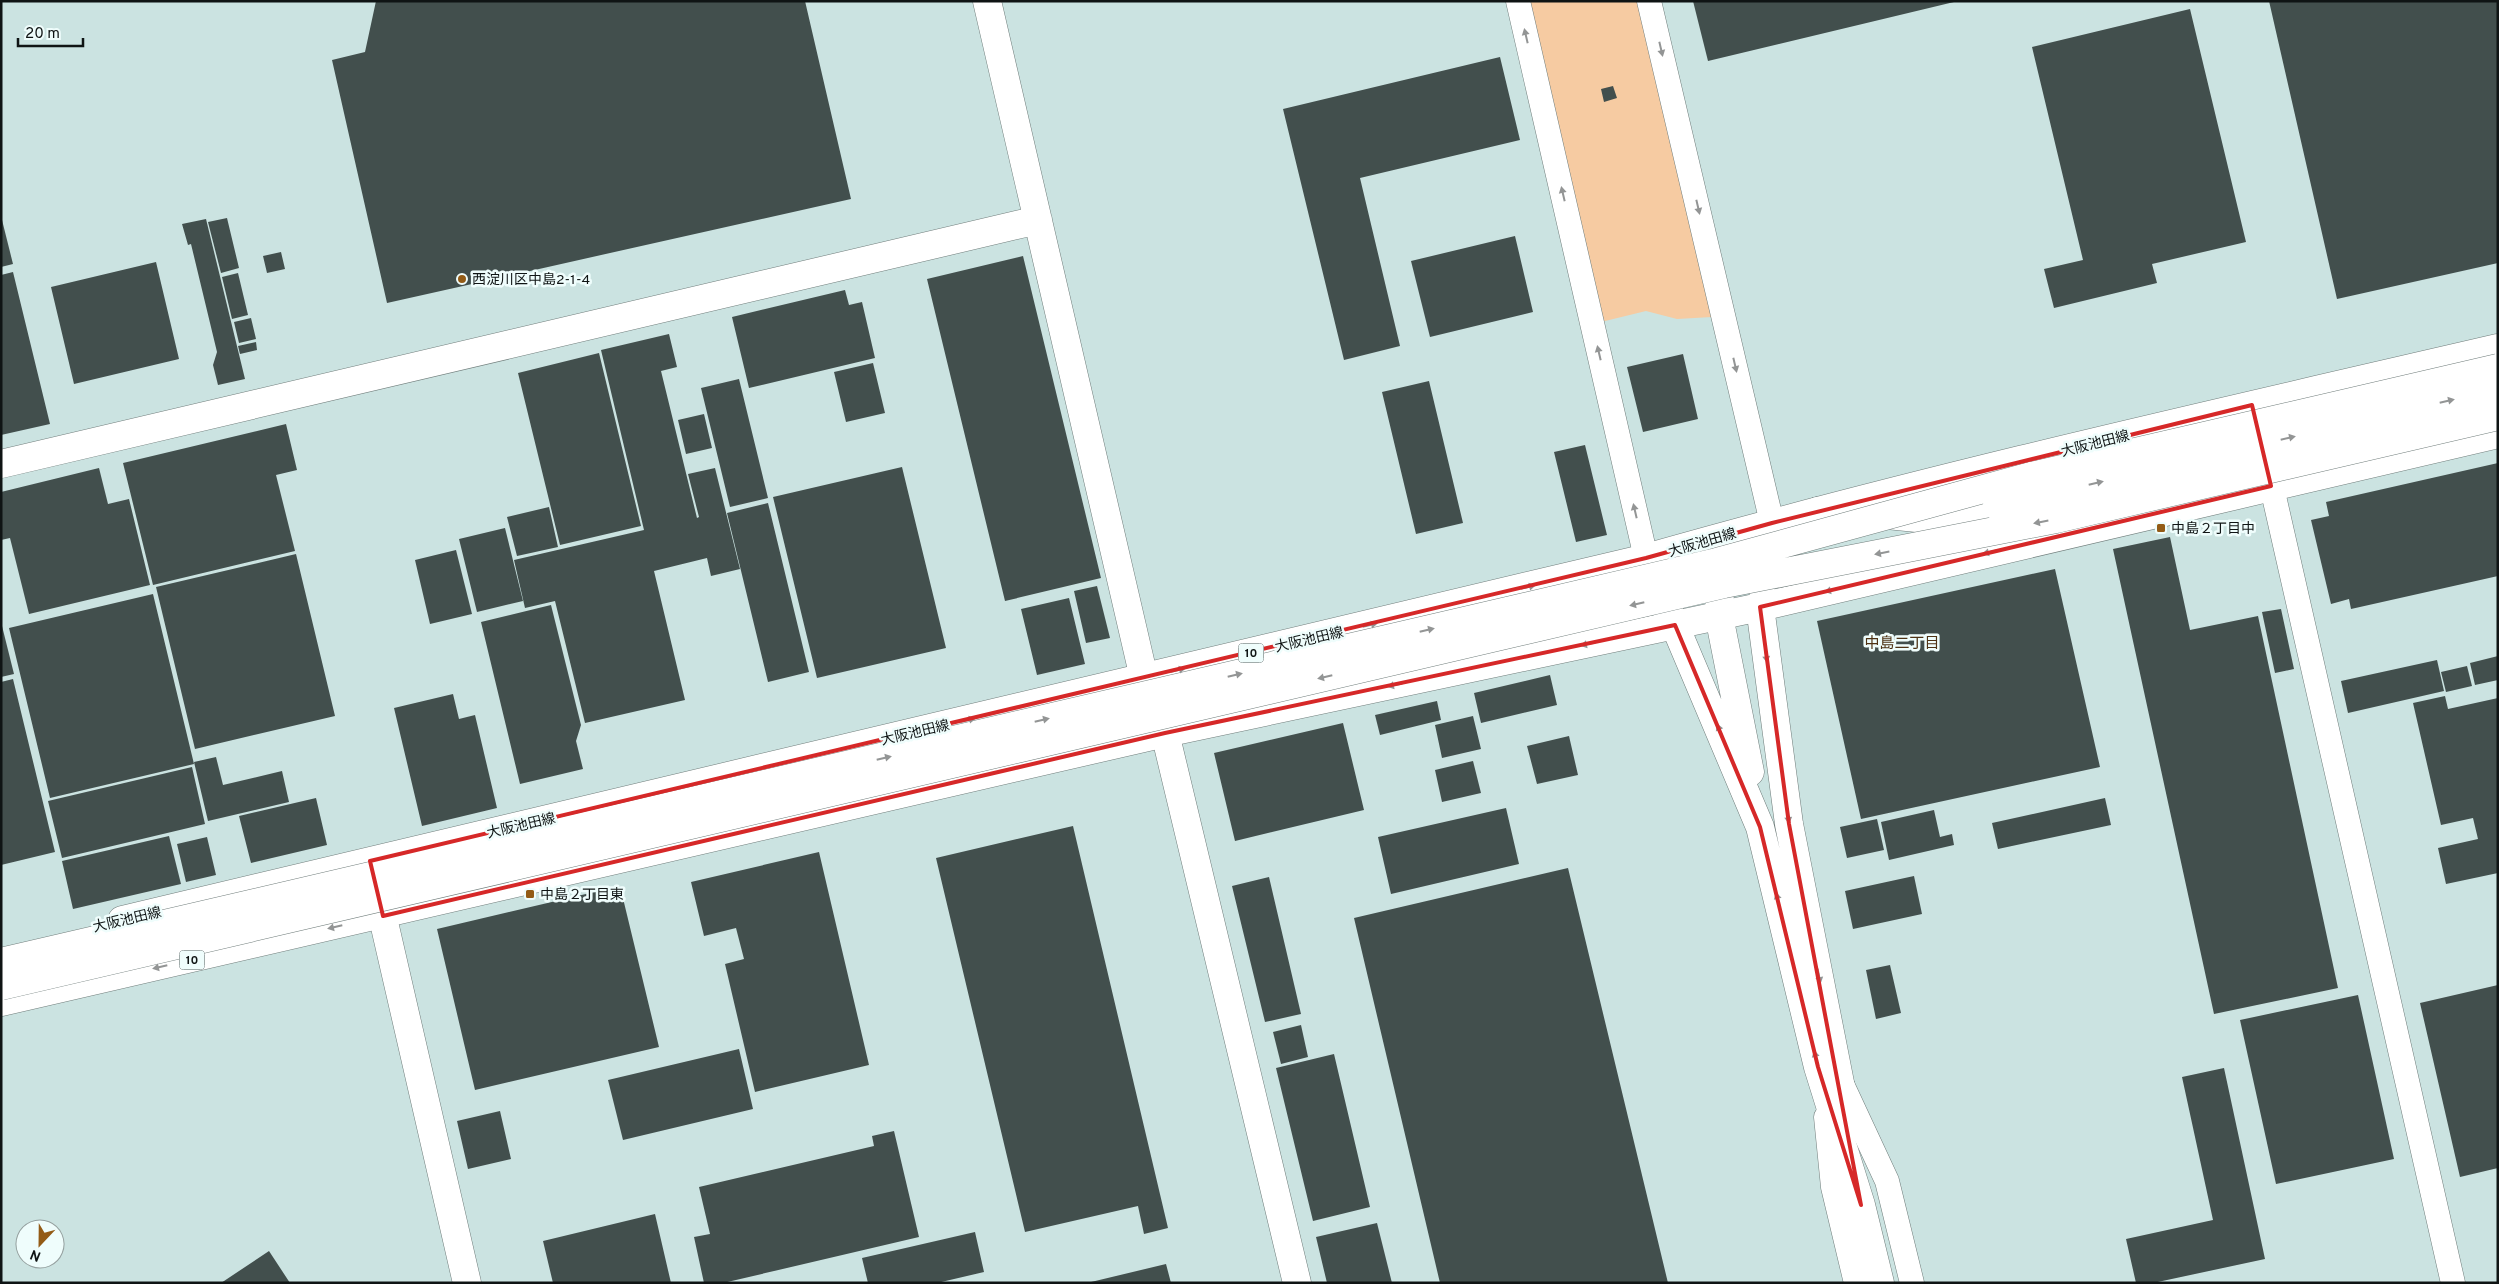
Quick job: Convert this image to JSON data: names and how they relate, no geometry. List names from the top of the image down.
{
  "streets": {
    "main road": ["大阪池田線", "10"]
  },
  "districts": ["中島二丁目"],
  "places": {
    "other": ["西淀川区中島2-1-4"],
    "transit": ["中島２丁目中", "中島２丁目東"]
  },
  "scale_bar": "20 m",
  "north": "bottom"
}
